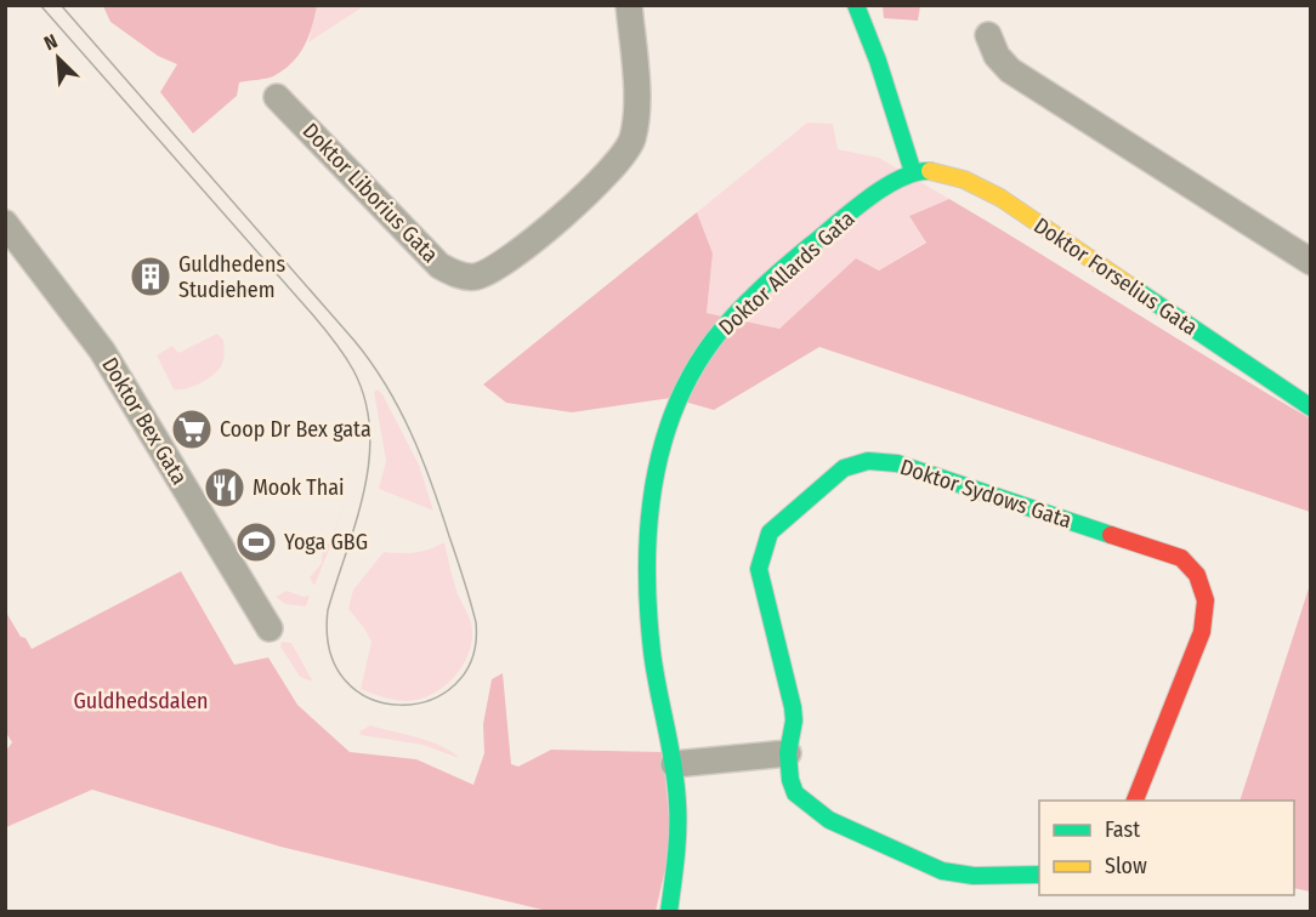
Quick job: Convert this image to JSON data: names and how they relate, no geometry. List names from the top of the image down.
{
  "streets": {
    "street": [
      "Doktor Liborius Gata",
      "Doktor Allards Gata",
      "Doktor Forselius Gata",
      "Doktor Bex Gata",
      "Doktor Sydows Gata"
    ]
  },
  "crossings": [
    ["Doktor Allards Gata", "Doktor Forselius Gata"]
  ],
  "parks": ["Guldhedsdalen"],
  "places": {
    "building": ["Guldhedens Studiehem"],
    "supermarket": ["Coop Dr Bex gata"],
    "restaurant": ["Mook Thai"],
    "sports": ["Yoga GBG"]
  },
  "legend": ["Fast", "Slow"],
  "north": "top left"
}
